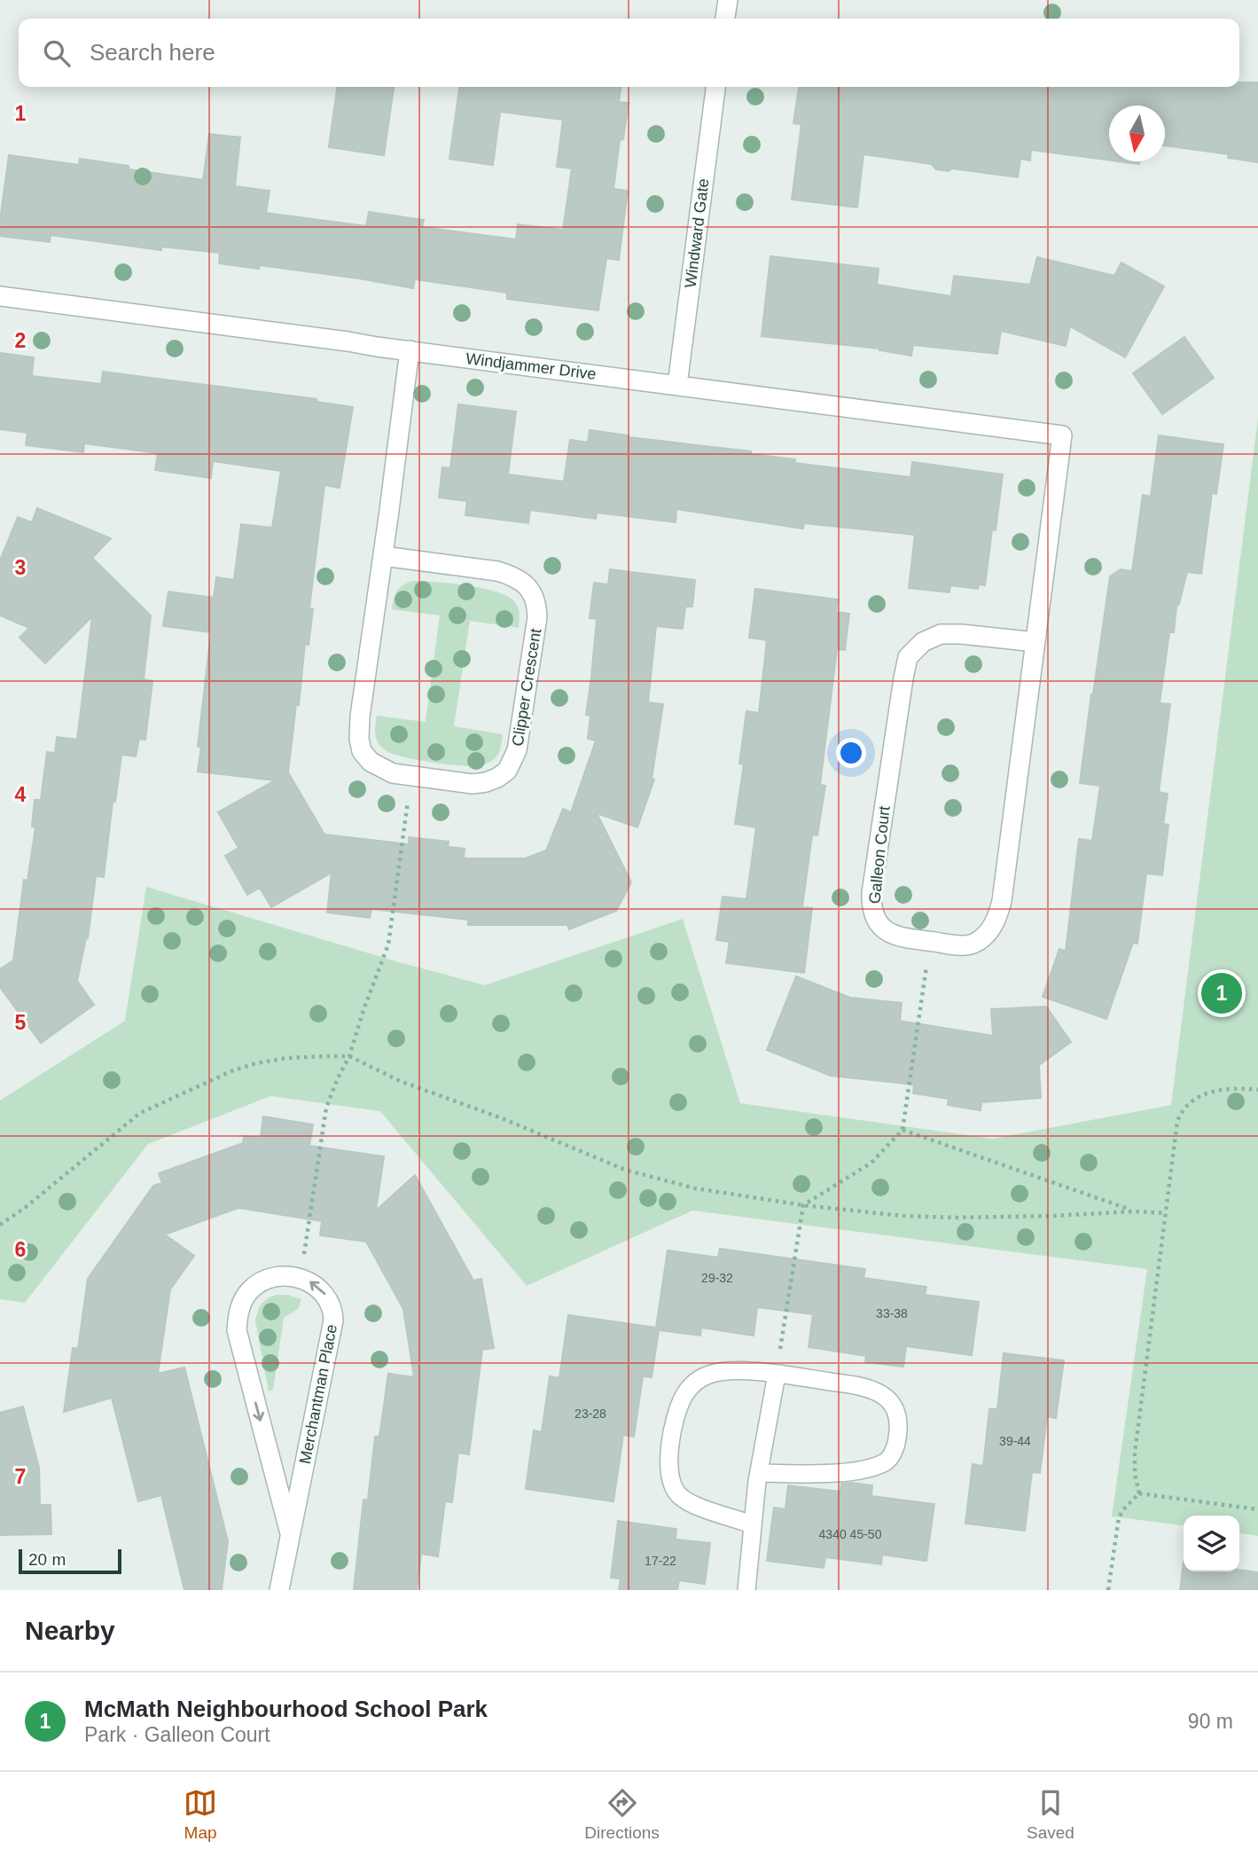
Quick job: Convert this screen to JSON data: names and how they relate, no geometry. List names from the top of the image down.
{
  "streets": {
    "street": [
      "Windward Gate",
      "Windjammer Drive",
      "Clipper Crescent",
      "Galleon Court",
      "Merchantman Place"
    ]
  },
  "crossings": [
    ["Windward Gate", "Windjammer Drive"],
    ["Windjammer Drive", "Clipper Crescent"],
    ["Windjammer Drive", "Galleon Court"]
  ],
  "house_numbers": [
    "29-32",
    "33-38",
    "23-28",
    "39-44",
    "4340 45-50",
    "17-22"
  ],
  "scale_bar": "20 m",
  "north": "bottom",
  "page": {
    "search": "Search here",
    "pins": "1",
    "scale": "20 m",
    "heading": "Nearby",
    "list": [
      {
        "mark": "1",
        "name": "McMath Neighbourhood School Park",
        "note": "Park · Galleon Court",
        "value": "90 m"
      }
    ],
    "nav": ["Map", "Directions", "Saved"]
  },
  "grid": {
    "rows": [
      "1",
      "2",
      "3",
      "4",
      "5",
      "6",
      "7"
    ]
  }
}
